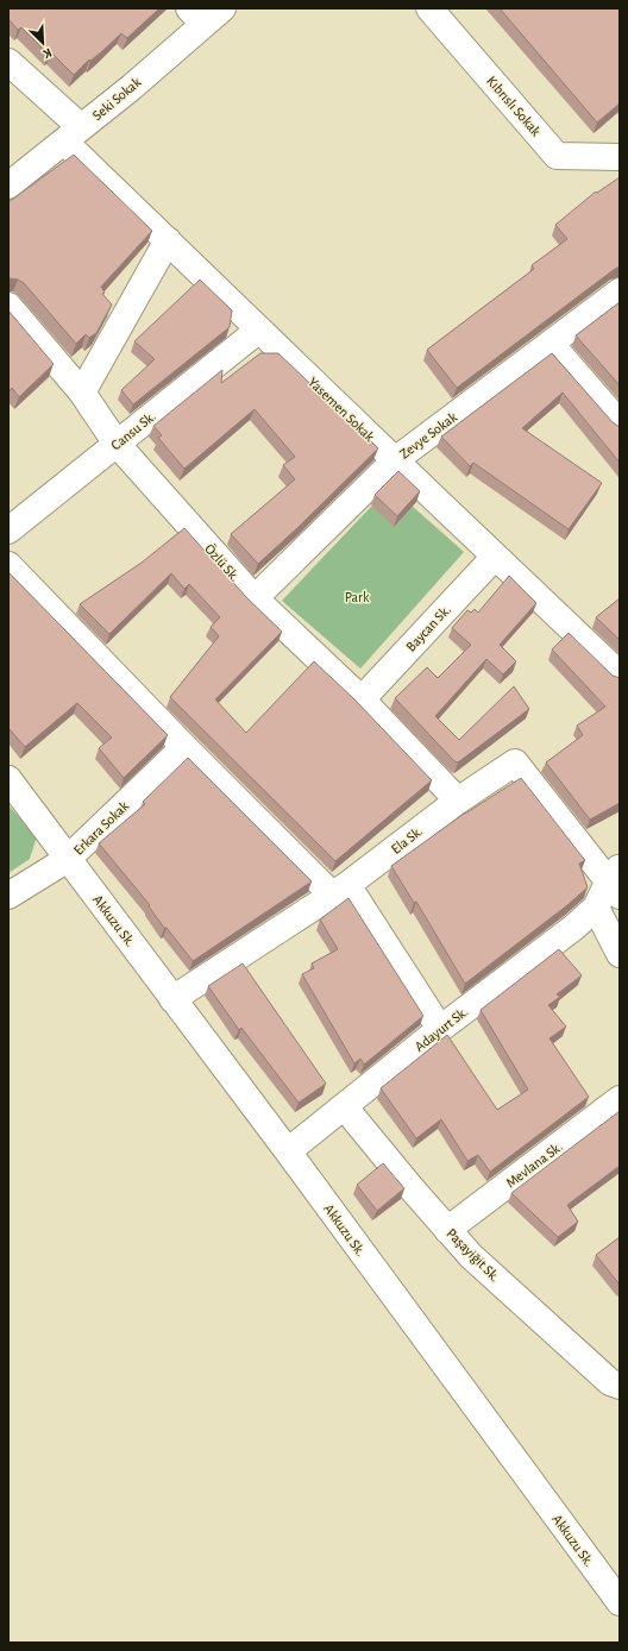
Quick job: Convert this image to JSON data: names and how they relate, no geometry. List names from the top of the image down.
{
  "streets": {
    "street": [
      "Seki Sokak",
      "Kıbrıslı Sokak",
      "Yasemen Sokak",
      "Cansu Sk.",
      "Zevye Sokak",
      "Özlü Sk.",
      "Baycan Sk.",
      "Erkara Sokak",
      "Ela Sk.",
      "Akkuzu Sk.",
      "Adayurt Sk.",
      "Mevlana Sk.",
      "Paşayiğit Sk."
    ]
  },
  "crossings": [
    ["Seki Sokak", "Yasemen Sokak"],
    ["Yasemen Sokak", "Cansu Sk."],
    ["Yasemen Sokak", "Zevye Sokak"],
    ["Yasemen Sokak", "Baycan Sk."],
    ["Cansu Sk.", "Özlü Sk."],
    ["Zevye Sokak", "Özlü Sk."],
    ["Özlü Sk.", "Baycan Sk."],
    ["Özlü Sk.", "Ela Sk."],
    ["Erkara Sokak", "Akkuzu Sk."],
    ["Ela Sk.", "Akkuzu Sk."],
    ["Akkuzu Sk.", "Adayurt Sk."],
    ["Adayurt Sk.", "Paşayiğit Sk."],
    ["Mevlana Sk.", "Paşayiğit Sk."]
  ],
  "parks": ["Park"],
  "north": "bottom right"
}
